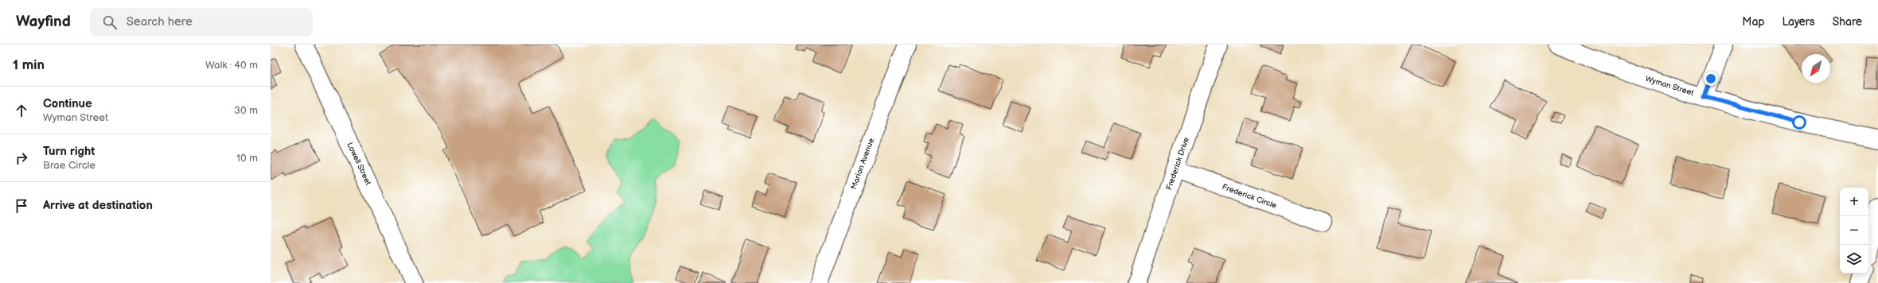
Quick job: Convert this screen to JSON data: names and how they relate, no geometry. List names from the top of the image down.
{
  "streets": {
    "street": [
      "Wyman Street",
      "Lowell Street",
      "Marion Avenue",
      "Frederick Drive",
      "Frederick Circle"
    ]
  },
  "crossings": [
    ["Frederick Drive", "Frederick Circle"]
  ],
  "north": "bottom left",
  "page": {
    "header": "Wayfind",
    "search": "Search here",
    "nav": ["Map", "Layers", "Share"],
    "heading": ["1 min", "Walk · 40 m"],
    "list": [
      ["Continue", "Wyman Street", "30 m"],
      ["Turn right", "Brae Circle", "10 m"],
      "Arrive at destination"
    ],
    "map_buttons": ["+", "−"]
  }
}
